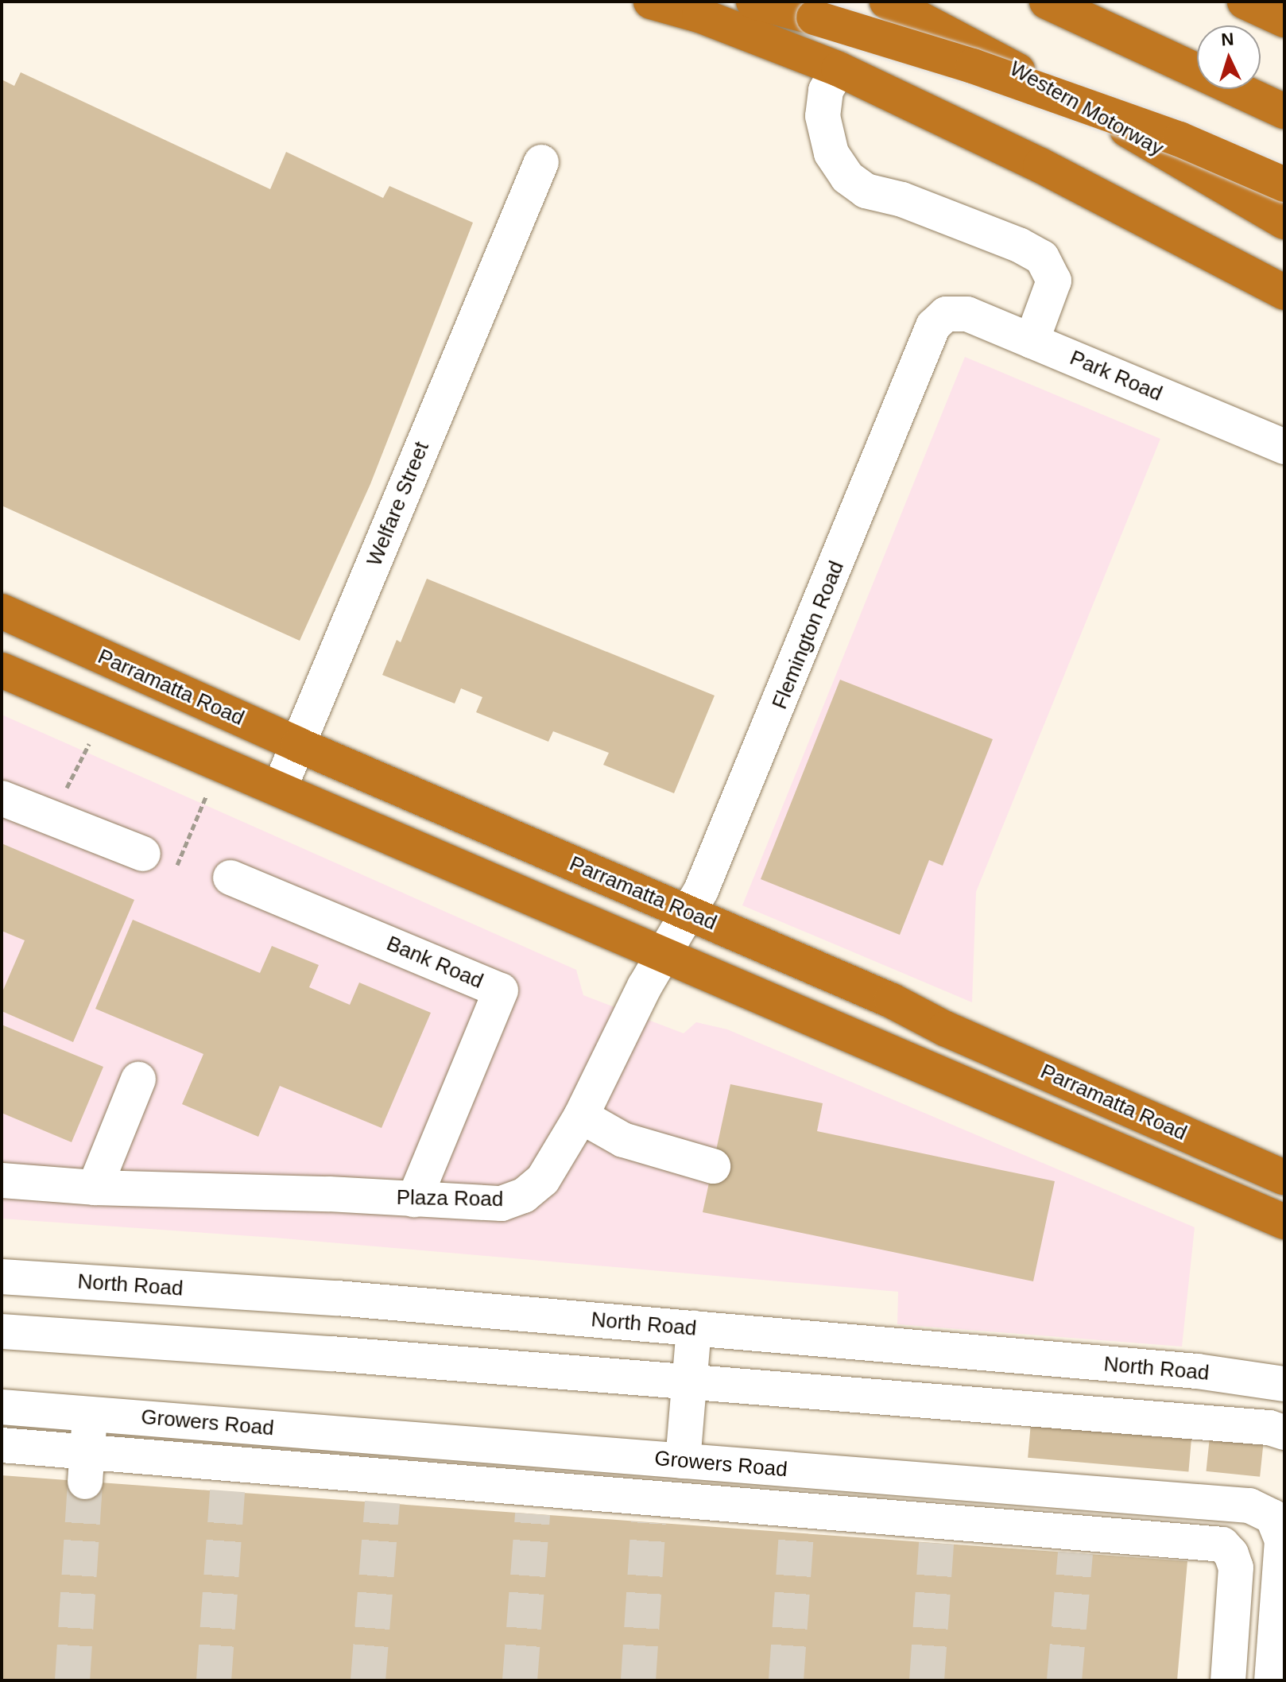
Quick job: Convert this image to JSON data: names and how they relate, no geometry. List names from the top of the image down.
{
  "streets": {
    "highway": ["Western Motorway", "Parramatta Road"],
    "street": [
      "Park Road",
      "Welfare Street",
      "Flemington Road",
      "Bank Road",
      "Plaza Road",
      "North Road",
      "Growers Road"
    ]
  },
  "crossings": [
    ["Park Road", "Flemington Road"],
    ["Welfare Street", "Parramatta Road"],
    ["Flemington Road", "Parramatta Road"],
    ["Flemington Road", "Plaza Road"],
    ["Parramatta Road", "Plaza Road"],
    ["Bank Road", "Plaza Road"]
  ],
  "north": "top"
}
